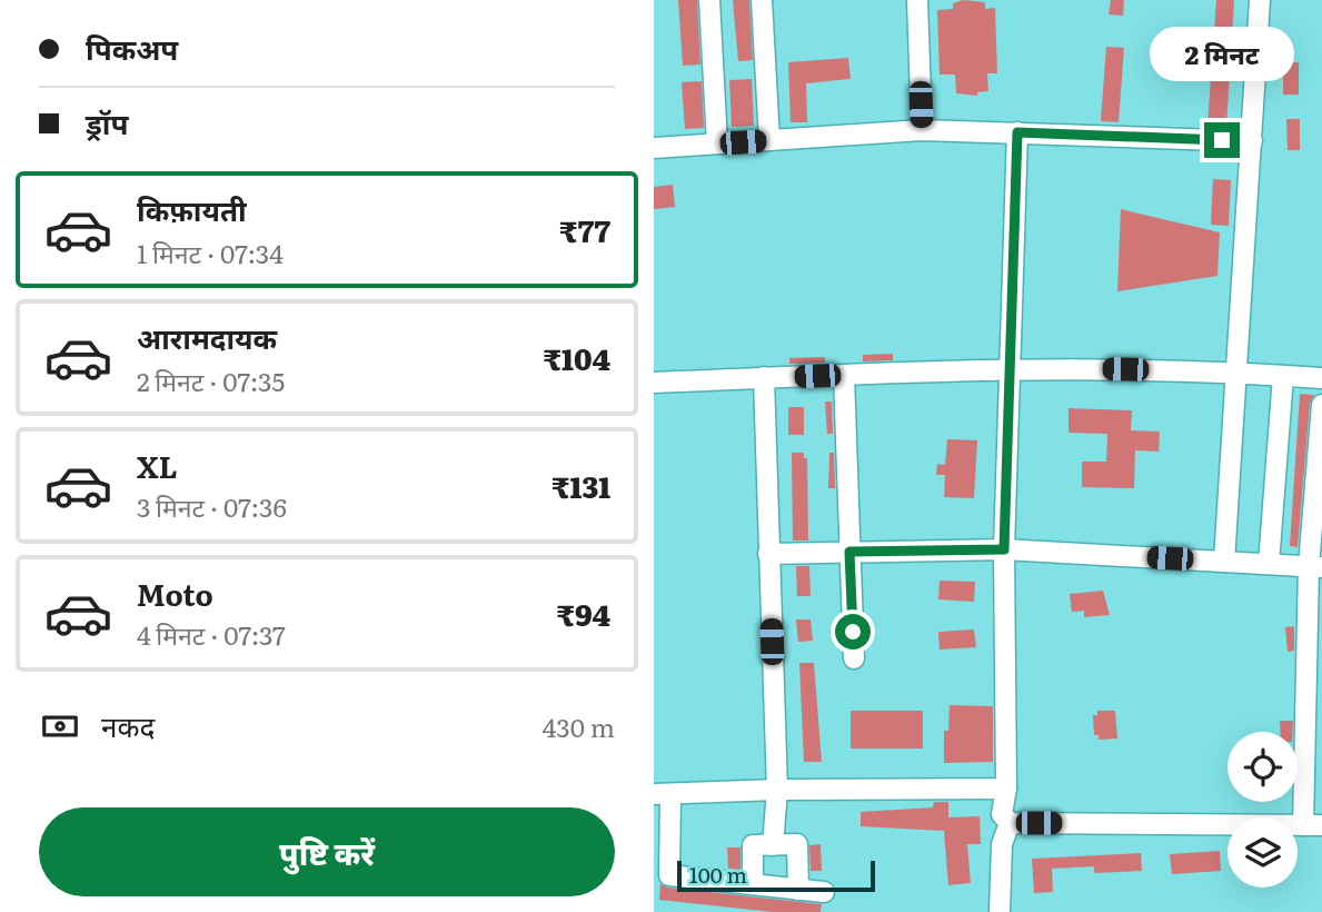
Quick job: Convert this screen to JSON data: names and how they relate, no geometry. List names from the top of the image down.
{
  "scale_bar": "100 m",
  "page": {
    "banner": ["पिकअप", "ड्रॉप"],
    "bubble": "2 मिनट",
    "list": [
      {
        "name": "किफ़ायती",
        "note": "1 मिनट · 07:34",
        "value": "₹77"
      },
      {
        "name": "आरामदायक",
        "note": "2 मिनट · 07:35",
        "value": "₹104"
      },
      {
        "name": "XL",
        "note": "3 मिनट · 07:36",
        "value": "₹131"
      },
      {
        "name": "Moto",
        "note": "4 मिनट · 07:37",
        "value": "₹94"
      }
    ],
    "pay": ["नकद", "430 m"],
    "buttons": "पुष्टि करें",
    "scale": "100 m"
  }
}
